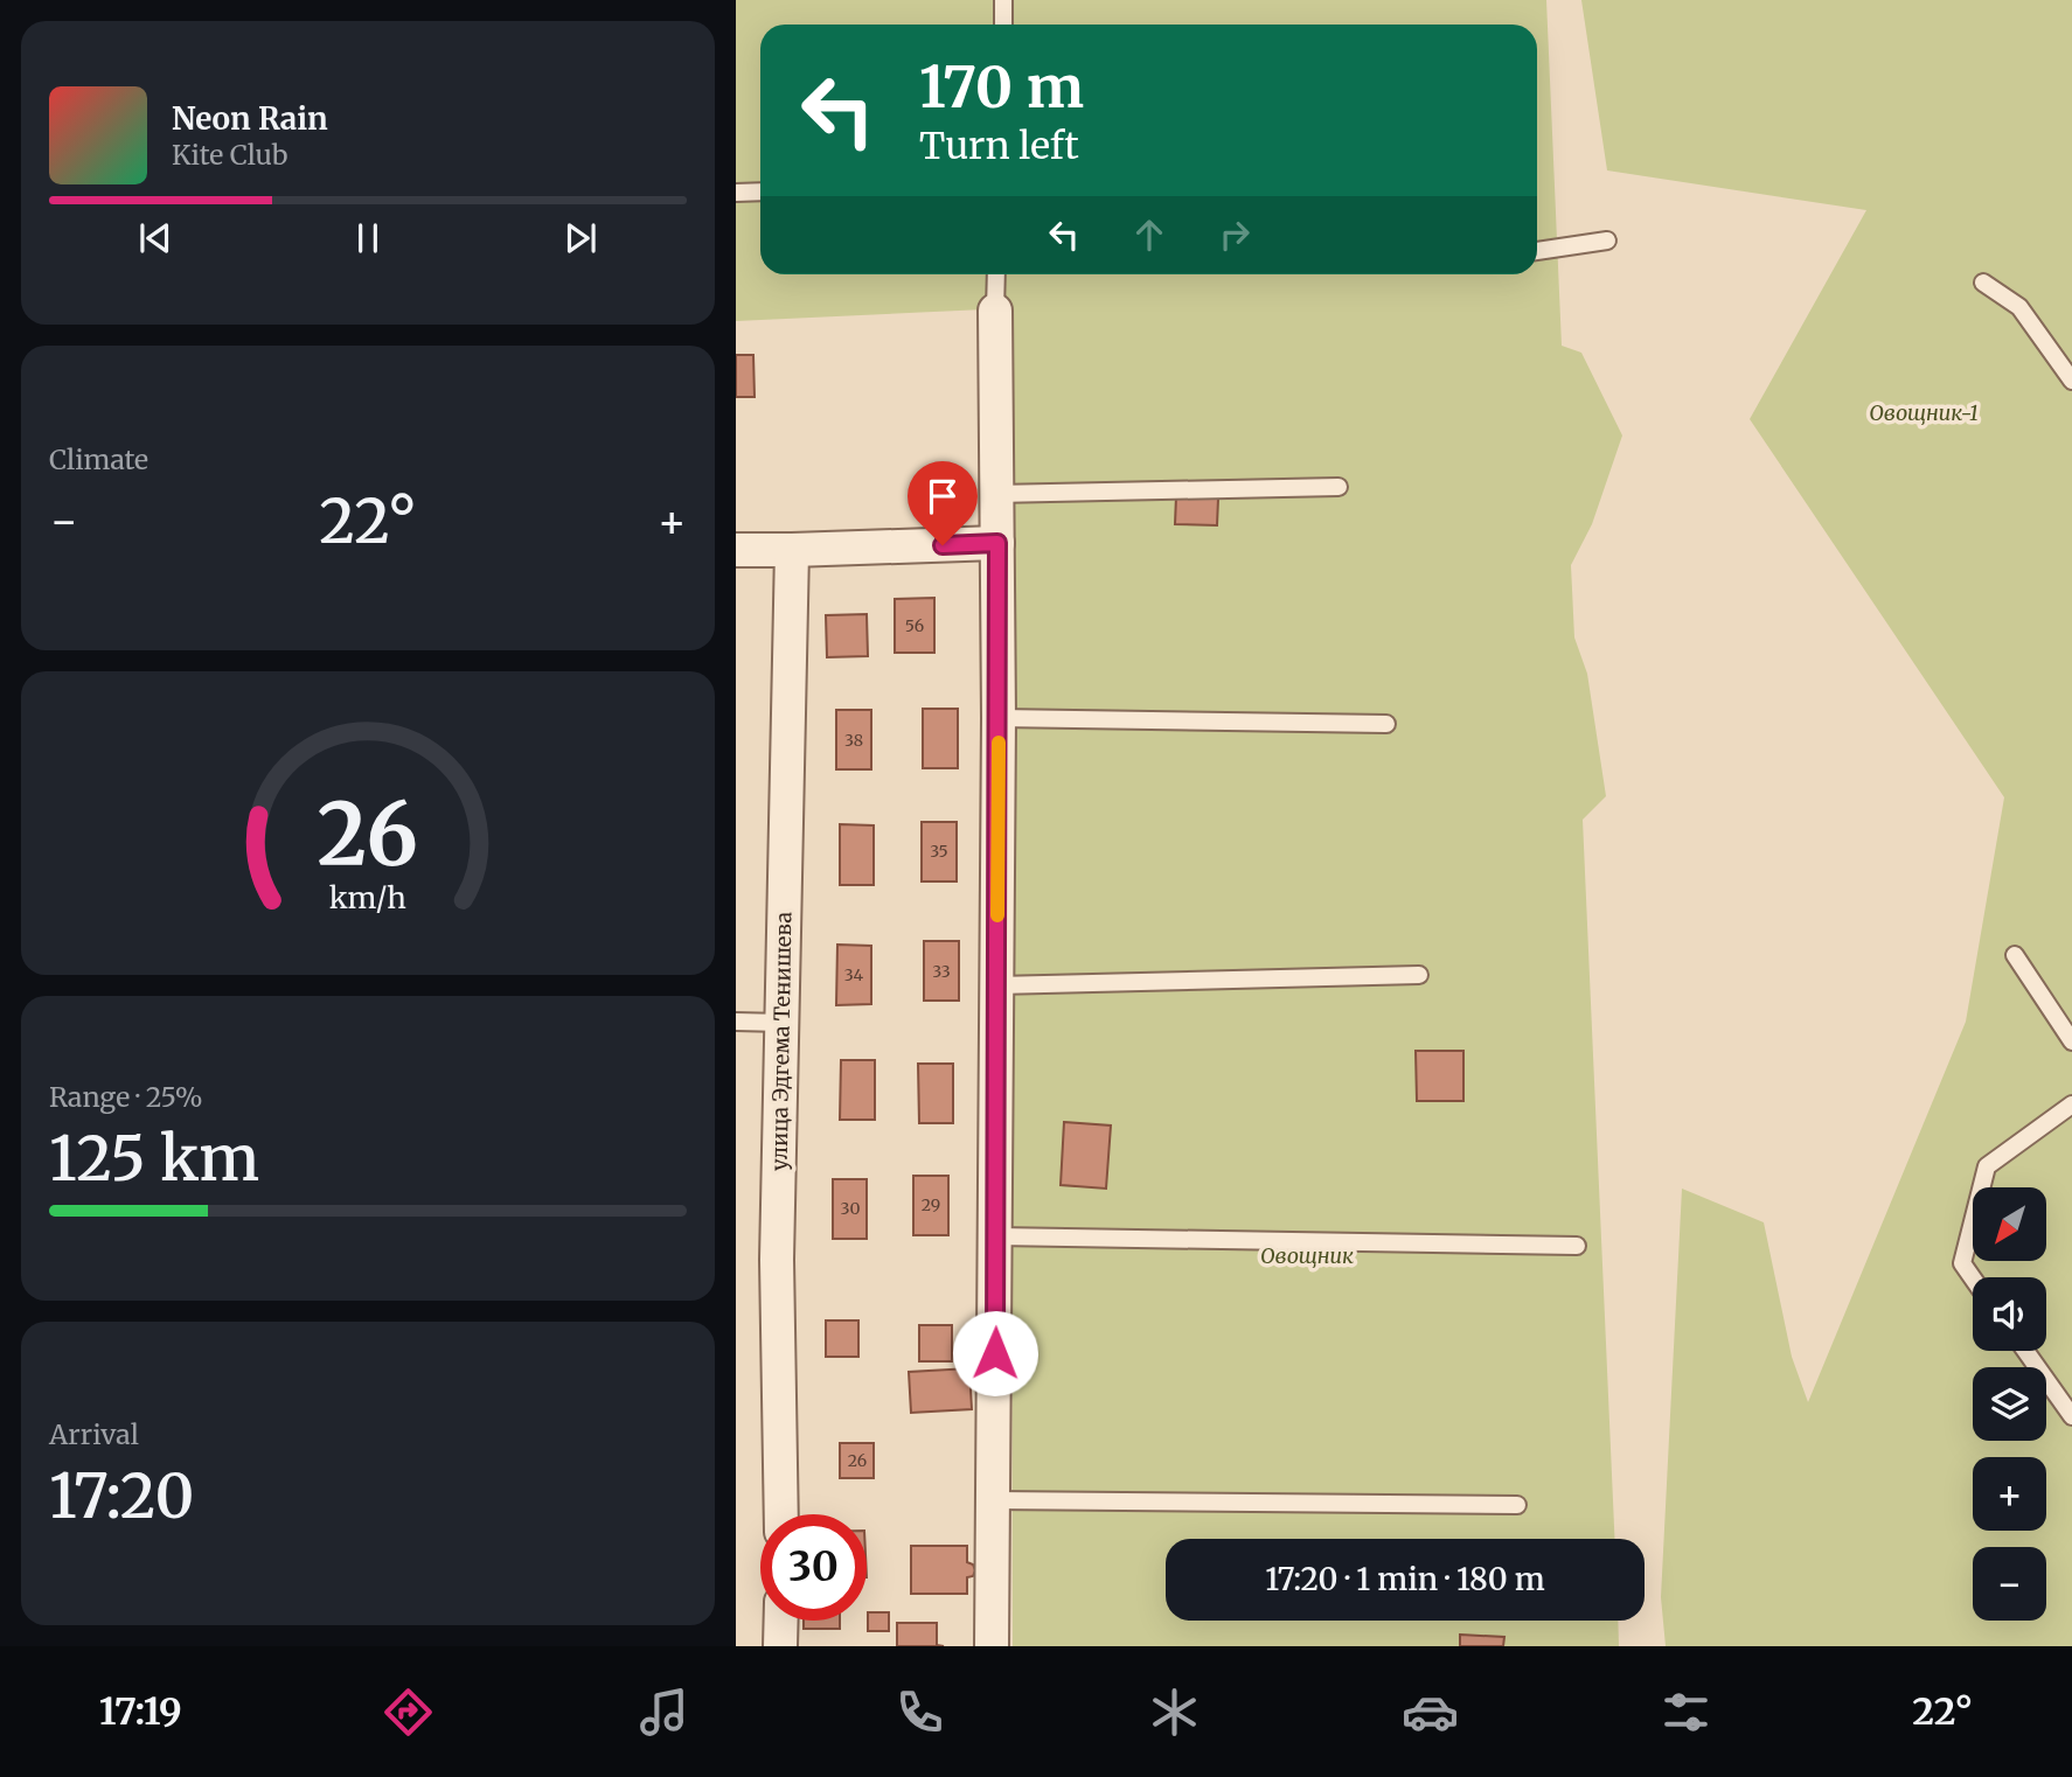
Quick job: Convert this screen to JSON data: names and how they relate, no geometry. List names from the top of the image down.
{
  "streets": {
    "street": ["улица Эдгема Тенишева"]
  },
  "parks": ["Овощник-1", "Овощник"],
  "house_numbers": [
    "56",
    "38",
    "35",
    "33",
    "34",
    "29",
    "30",
    "26"
  ],
  "north": "bottom left",
  "page": {
    "turn": ["170 m", "Turn left"],
    "song": ["Neon Rain", "Kite Club"],
    "tile": [
      "Climate",
      ["Range · 25%", "125 km"],
      ["Arrival", "17:20"]
    ],
    "heat": ["−", "22°", "+"],
    "map_buttons": ["+", "−"],
    "limit": "30",
    "trip": "17:20 · 1 min · 180 m",
    "tabs": ["17:19", "22°"],
    "gauge": ["26", "km/h"]
  }
}
